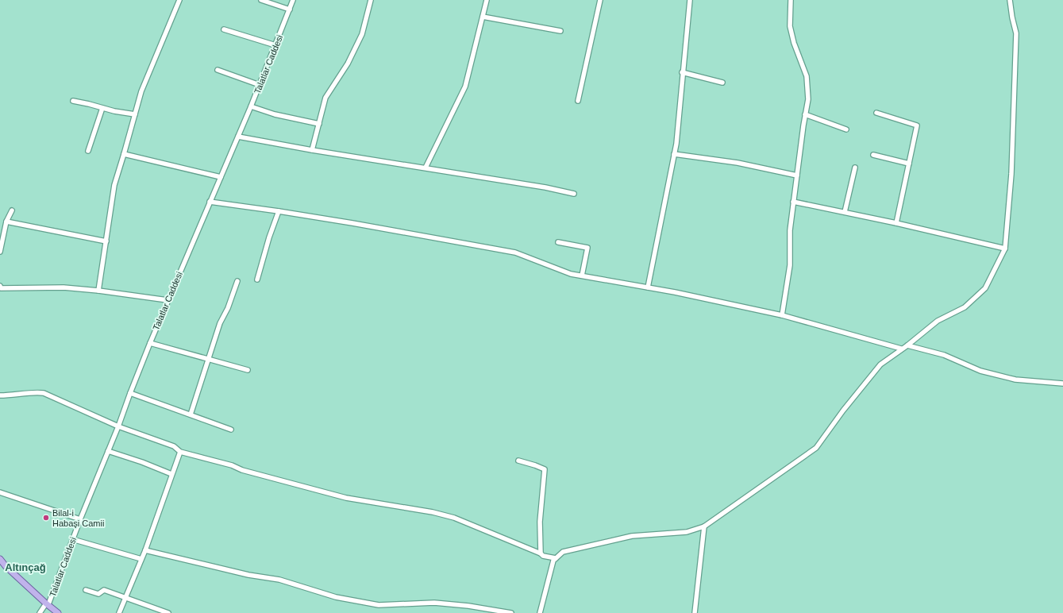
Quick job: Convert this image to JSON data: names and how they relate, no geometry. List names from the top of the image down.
{
  "streets": {
    "street": ["Talatlar Caddesi"]
  },
  "districts": ["Altınçağ"],
  "places": ["Bilal-i Habaşi Camii"]
}
